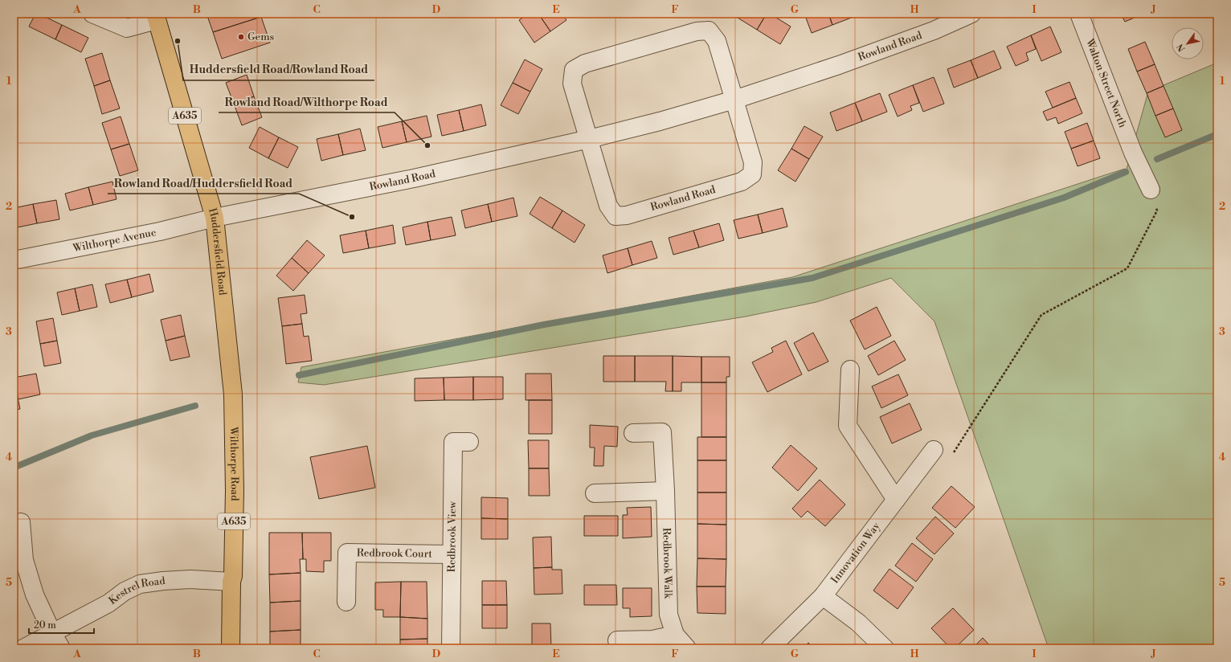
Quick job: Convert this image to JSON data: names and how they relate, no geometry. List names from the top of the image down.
{
  "streets": {
    "highway": ["A635", "Huddersfield Road", "Wilthorpe Road"],
    "street": [
      "Rowland Road",
      "Walton Street North",
      "Wilthorpe Avenue",
      "Redbrook View",
      "Innovation Way",
      "Redbrook Court",
      "Redbrook Walk",
      "Kestrel Road"
    ]
  },
  "crossings": [
    ["Rowland Road", "Wilthorpe Avenue"],
    ["Rowland Road", "Huddersfield Road"],
    ["Wilthorpe Avenue", "Huddersfield Road"],
    ["Huddersfield Road", "Wilthorpe Road"],
    ["Wilthorpe Road", "Kestrel Road"],
    ["Redbrook View", "Redbrook Court"]
  ],
  "places": [
    "Gems",
    "Huddersfield Road/Rowland Road",
    "Rowland Road/Wilthorpe Road",
    "Rowland Road/Huddersfield Road"
  ],
  "scale_bar": "20 m",
  "north": "bottom left",
  "grid": {
    "columns": [
      "A",
      "B",
      "C",
      "D",
      "E",
      "F",
      "G",
      "H",
      "I",
      "J"
    ],
    "rows": [
      "1",
      "2",
      "3",
      "4",
      "5"
    ]
  }
}
